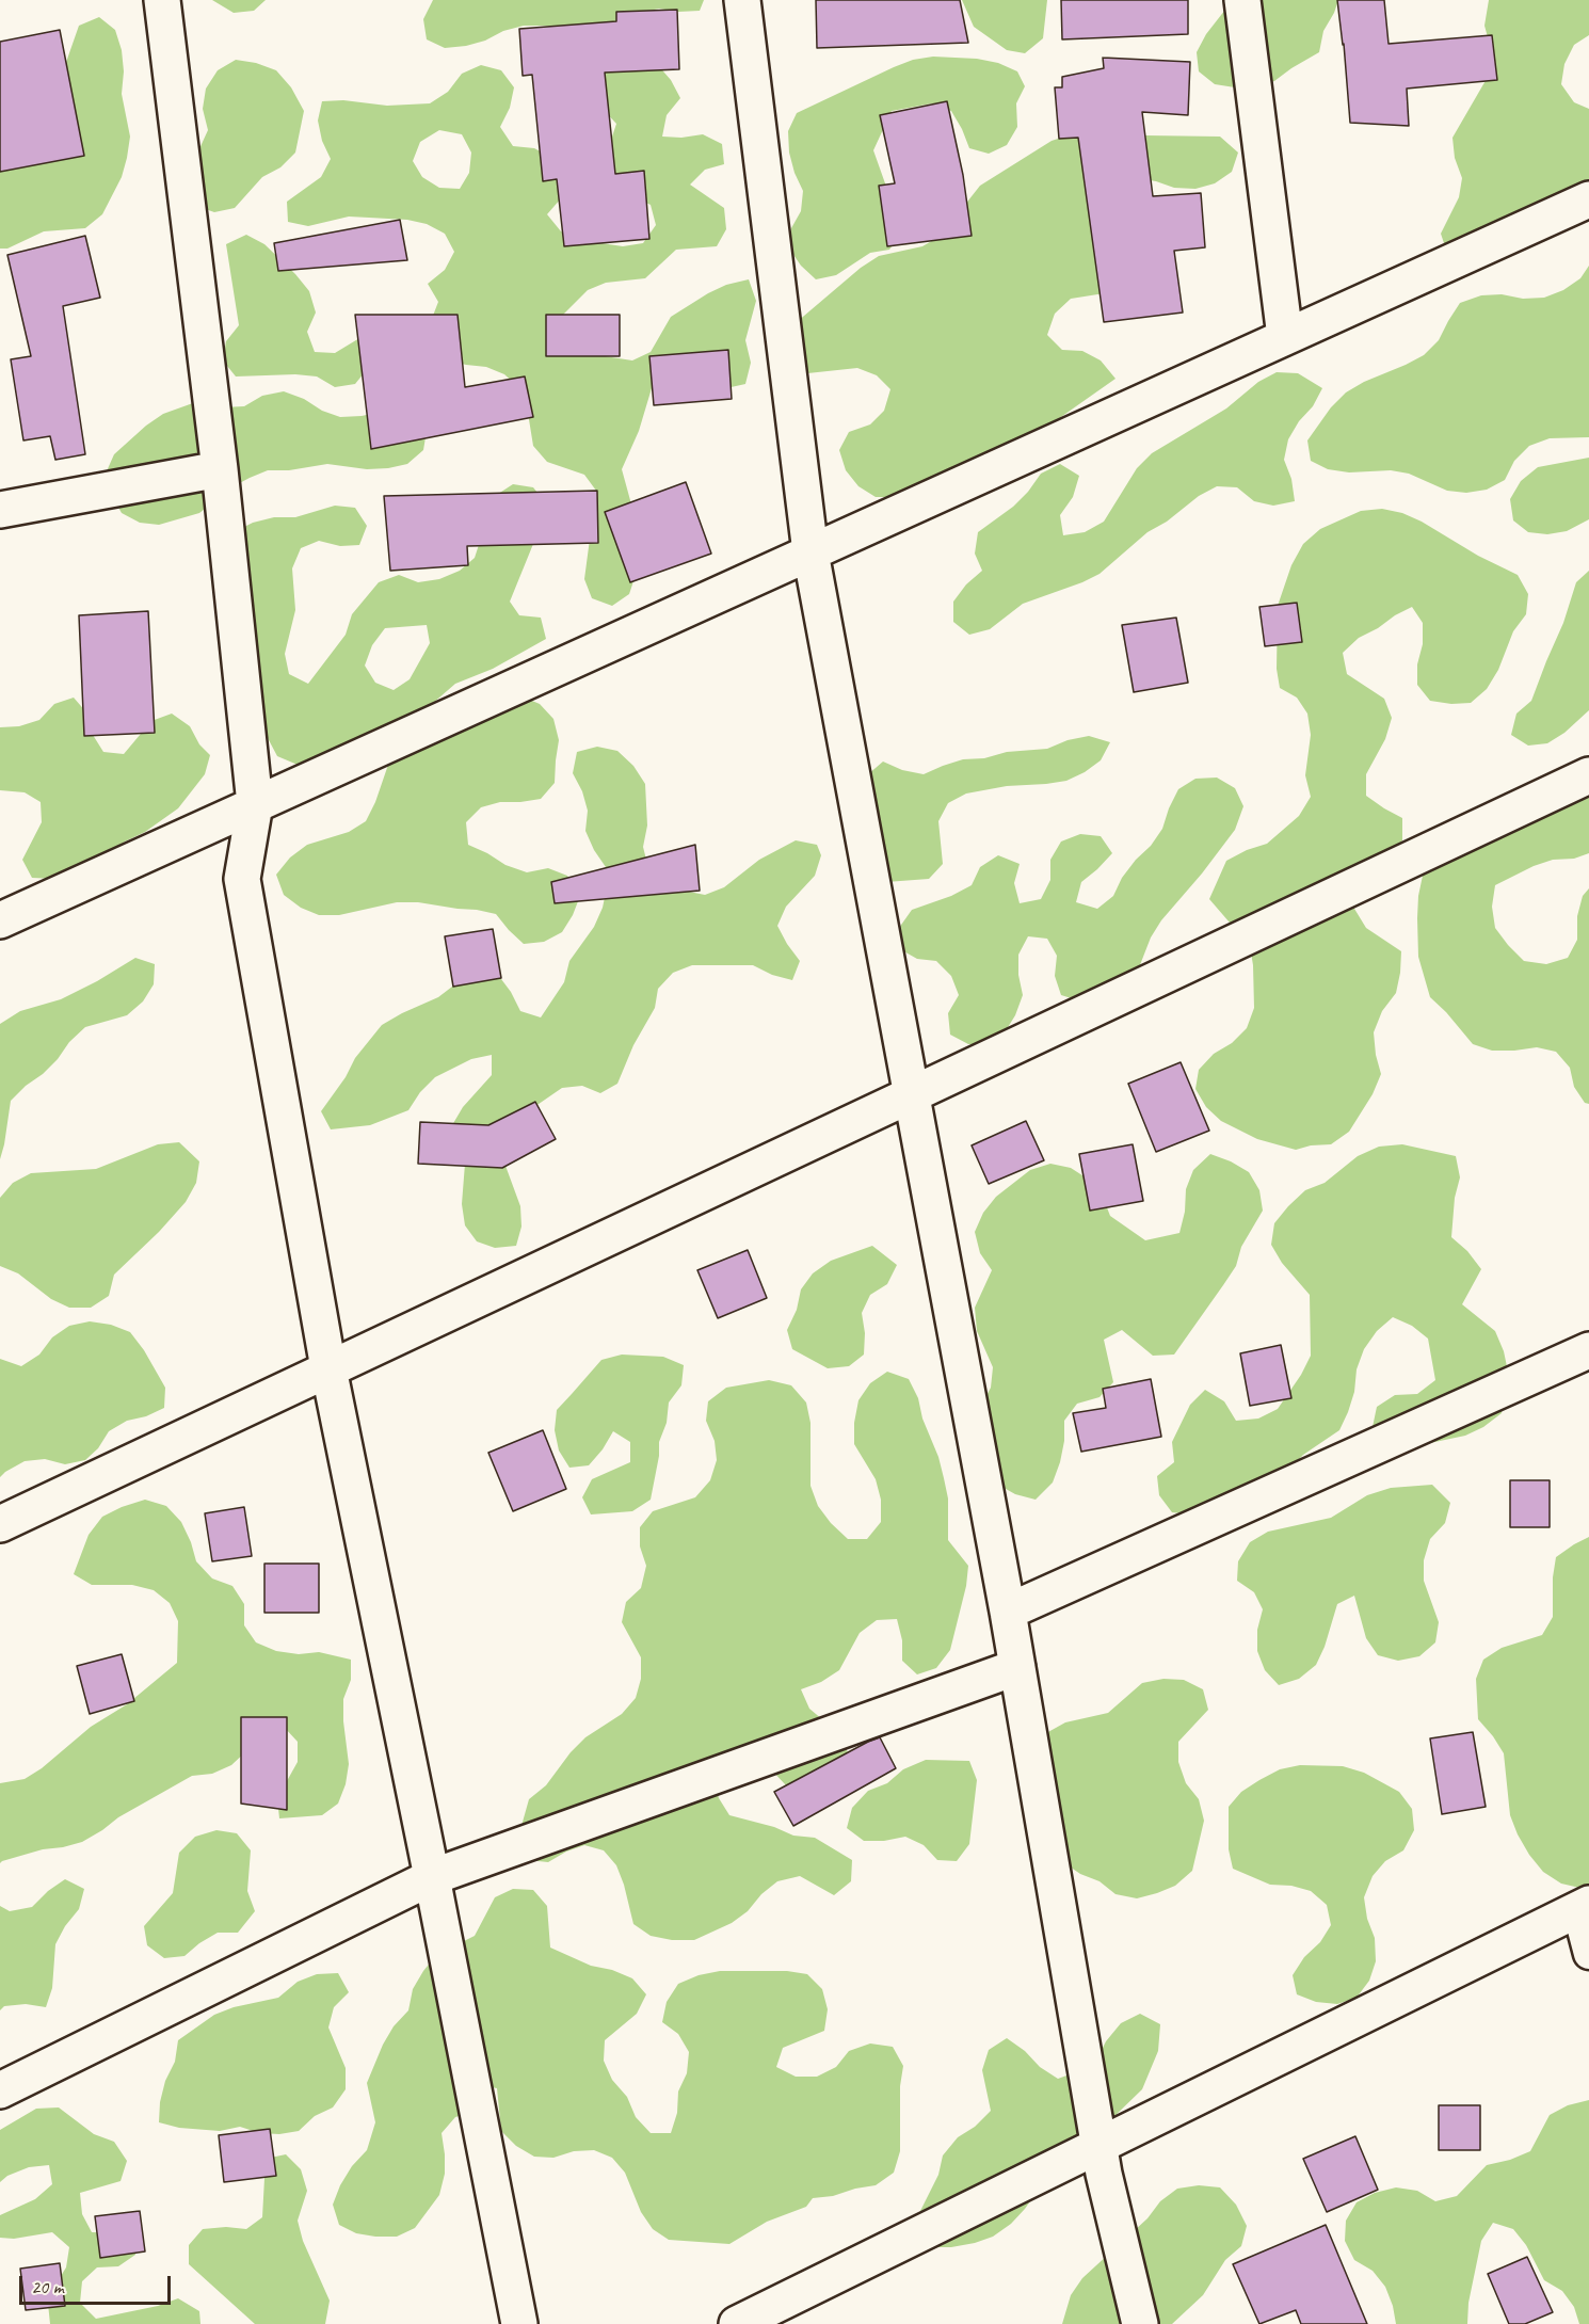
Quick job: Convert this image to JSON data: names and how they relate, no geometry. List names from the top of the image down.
{
  "scale_bar": "20 m"
}
